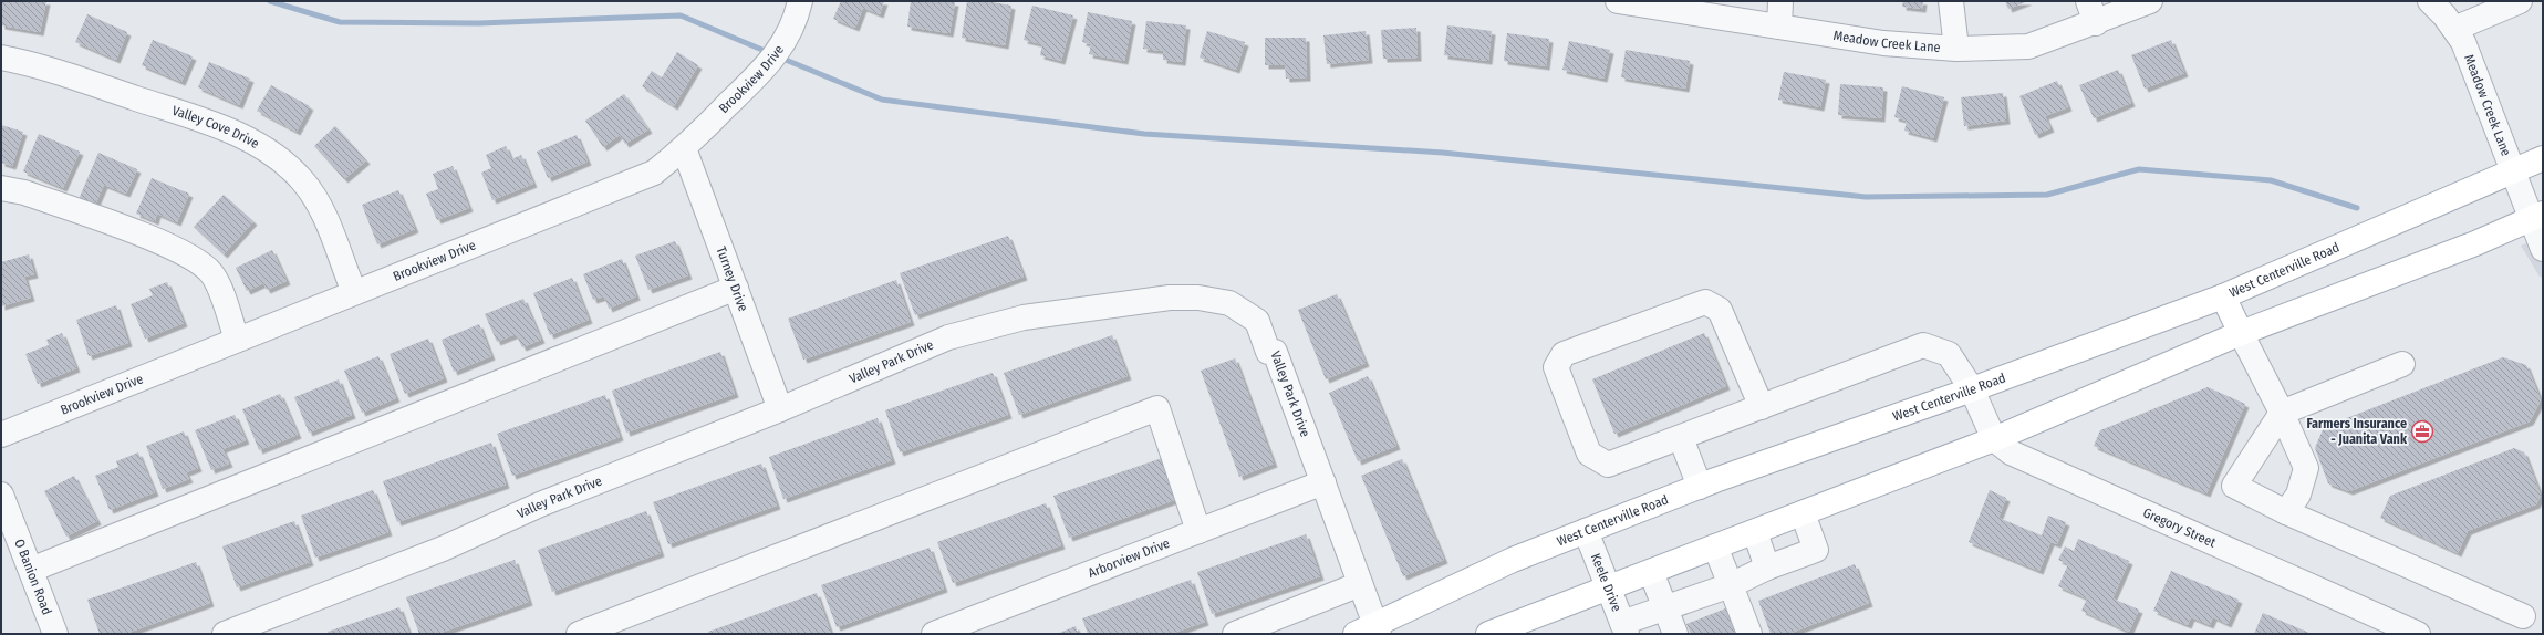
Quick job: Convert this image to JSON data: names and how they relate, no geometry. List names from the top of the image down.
{
  "streets": {
    "main road": ["West Centerville Road"],
    "street": [
      "Meadow Creek Lane",
      "Brookview Drive",
      "Valley Cove Drive",
      "Turney Drive",
      "Valley Park Drive",
      "Gregory Street",
      "Arborview Drive",
      "O Banion Road",
      "Keele Drive"
    ]
  },
  "crossings": [
    ["Meadow Creek Lane", "West Centerville Road"],
    ["Brookview Drive", "Valley Cove Drive"],
    ["Brookview Drive", "Turney Drive"],
    ["West Centerville Road", "Valley Park Drive"],
    ["West Centerville Road", "Gregory Street"],
    ["West Centerville Road", "Keele Drive"],
    ["Turney Drive", "Valley Park Drive"],
    ["Valley Park Drive", "Arborview Drive"]
  ],
  "places": {
    "office": ["Farmers Insurance - Juanita Vank"]
  }
}
